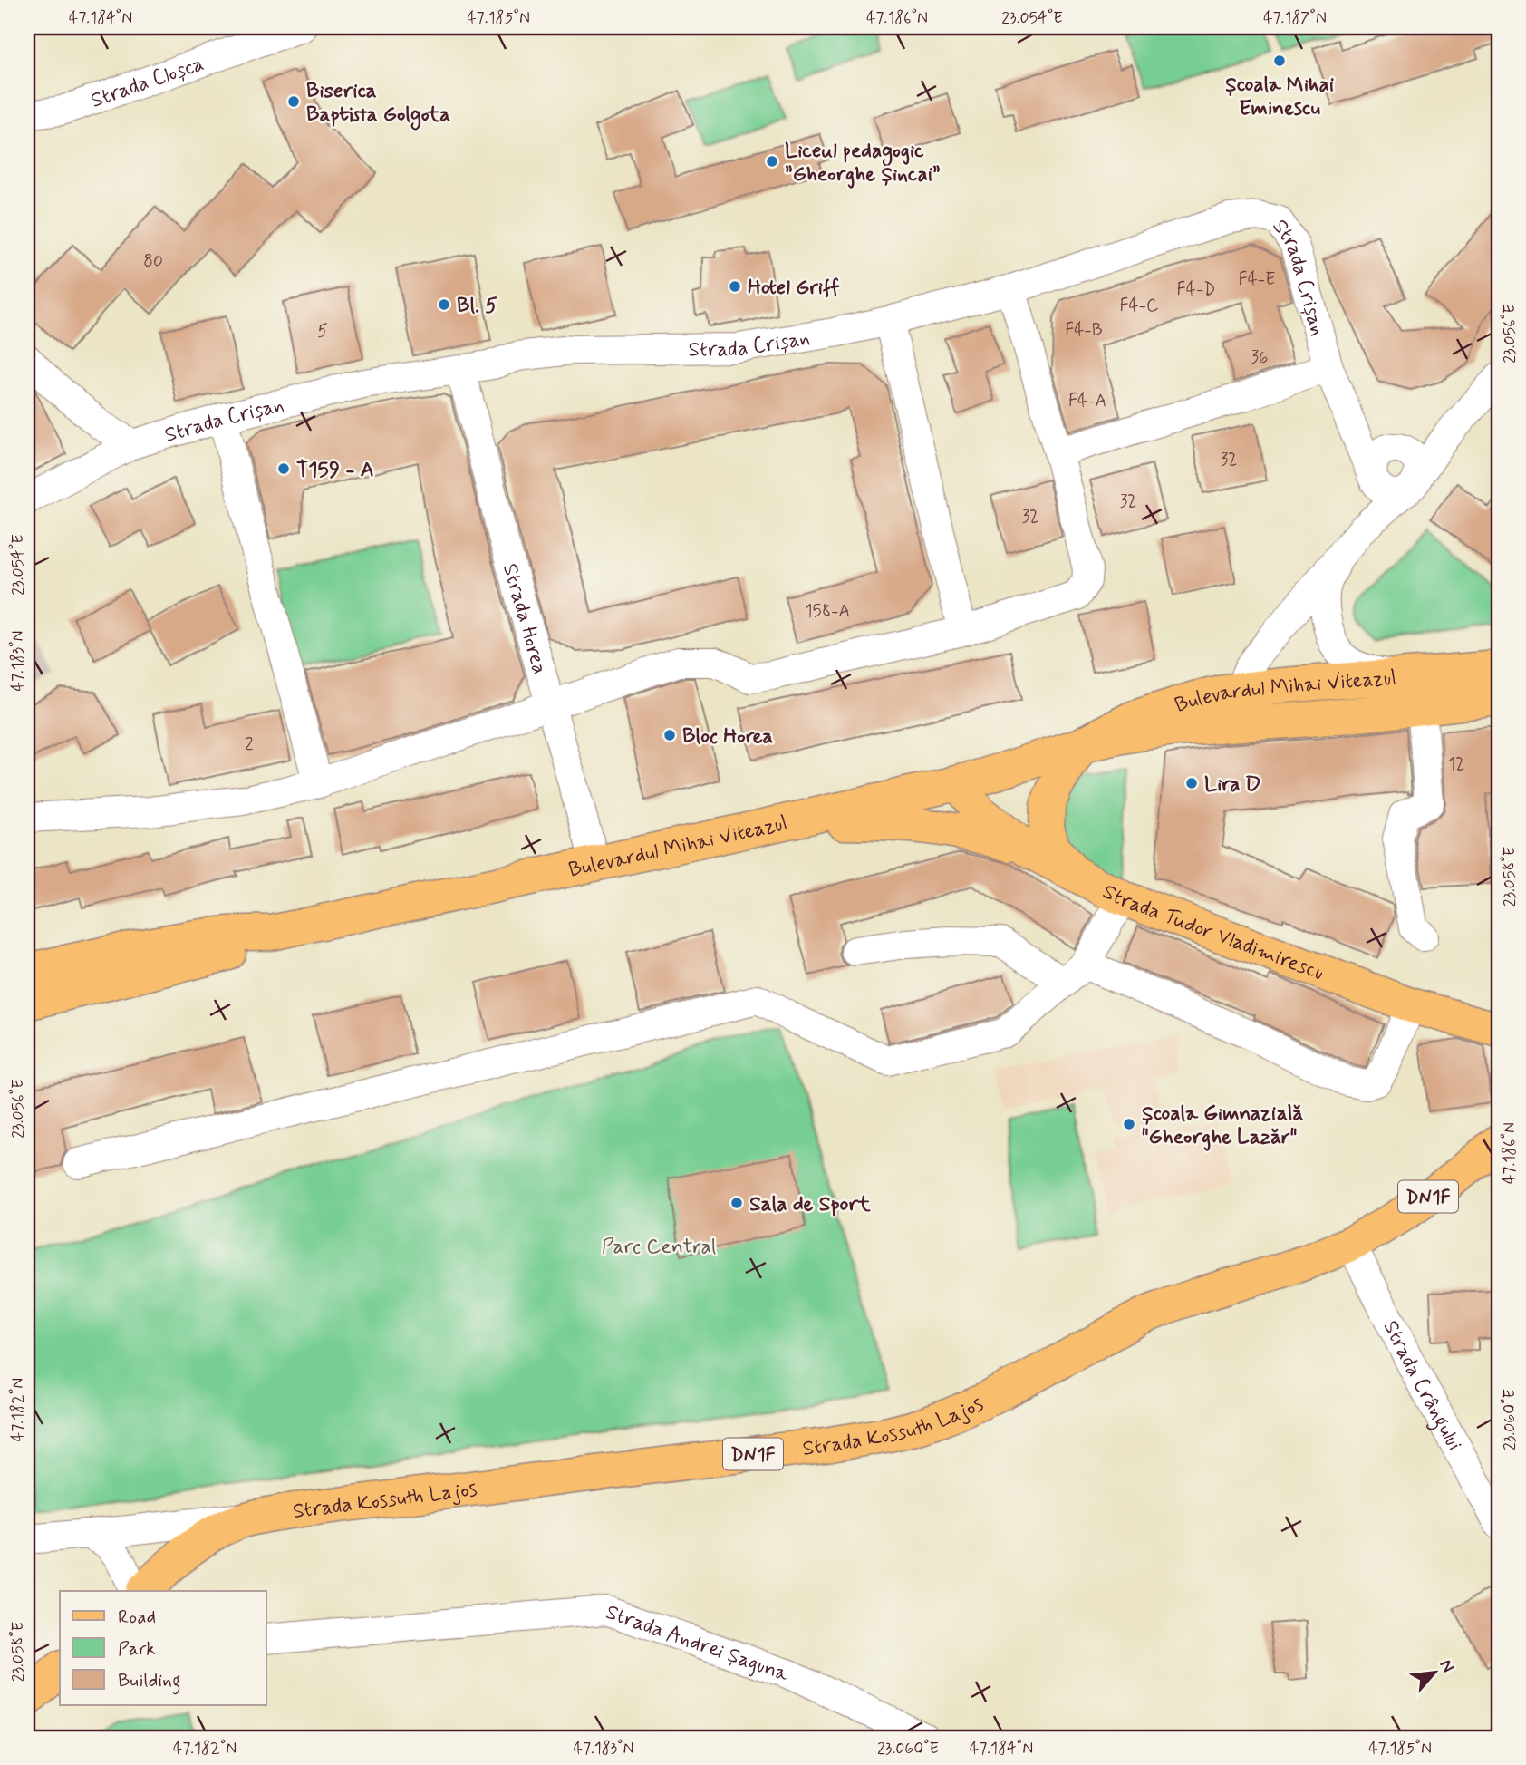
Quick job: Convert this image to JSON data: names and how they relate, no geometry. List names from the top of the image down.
{
  "streets": {
    "main road": [
      "Bulevardul Mihai Viteazul",
      "Strada Tudor Vladimirescu",
      "DN1F",
      "Strada Kossuth Lajos"
    ],
    "street": [
      "Strada Cloșca",
      "Strada Crișan",
      "Strada Horea",
      "Strada Crângului",
      "Strada Andrei Șaguna"
    ]
  },
  "crossings": [
    ["Strada Crișan", "Strada Horea"],
    ["Strada Horea", "Bulevardul Mihai Viteazul"],
    ["Bulevardul Mihai Viteazul", "Strada Tudor Vladimirescu"],
    ["Strada Crângului", "Strada Kossuth Lajos"]
  ],
  "parks": ["Parc Central"],
  "places": [
    "Școala Mihai Eminescu",
    "Biserica Baptista Golgota",
    "Liceul pedagogic ”Gheorghe Șincai”",
    "Hotel Griff",
    "Bl. 5",
    "T159 - A",
    "Bloc Horea",
    "Lira D",
    "Școala Gimnazială \"Gheorghe Lazăr\"",
    "Sala de Sport"
  ],
  "house_numbers": [
    "80",
    "F4-E",
    "F4-D",
    "F4-C",
    "F4-B",
    "5",
    "36",
    "F4-A",
    "32",
    "32",
    "32",
    "158-A",
    "2",
    "12"
  ],
  "legend": ["Road", "Park", "Building"],
  "north": "top right",
  "coordinates": [
    "47.184°N",
    "47.185°N",
    "47.186°N",
    "23.054°E",
    "47.187°N",
    "23.056°E",
    "47.183°N",
    "23.058°E",
    "47.182°N",
    "23.060°E"
  ]
}
